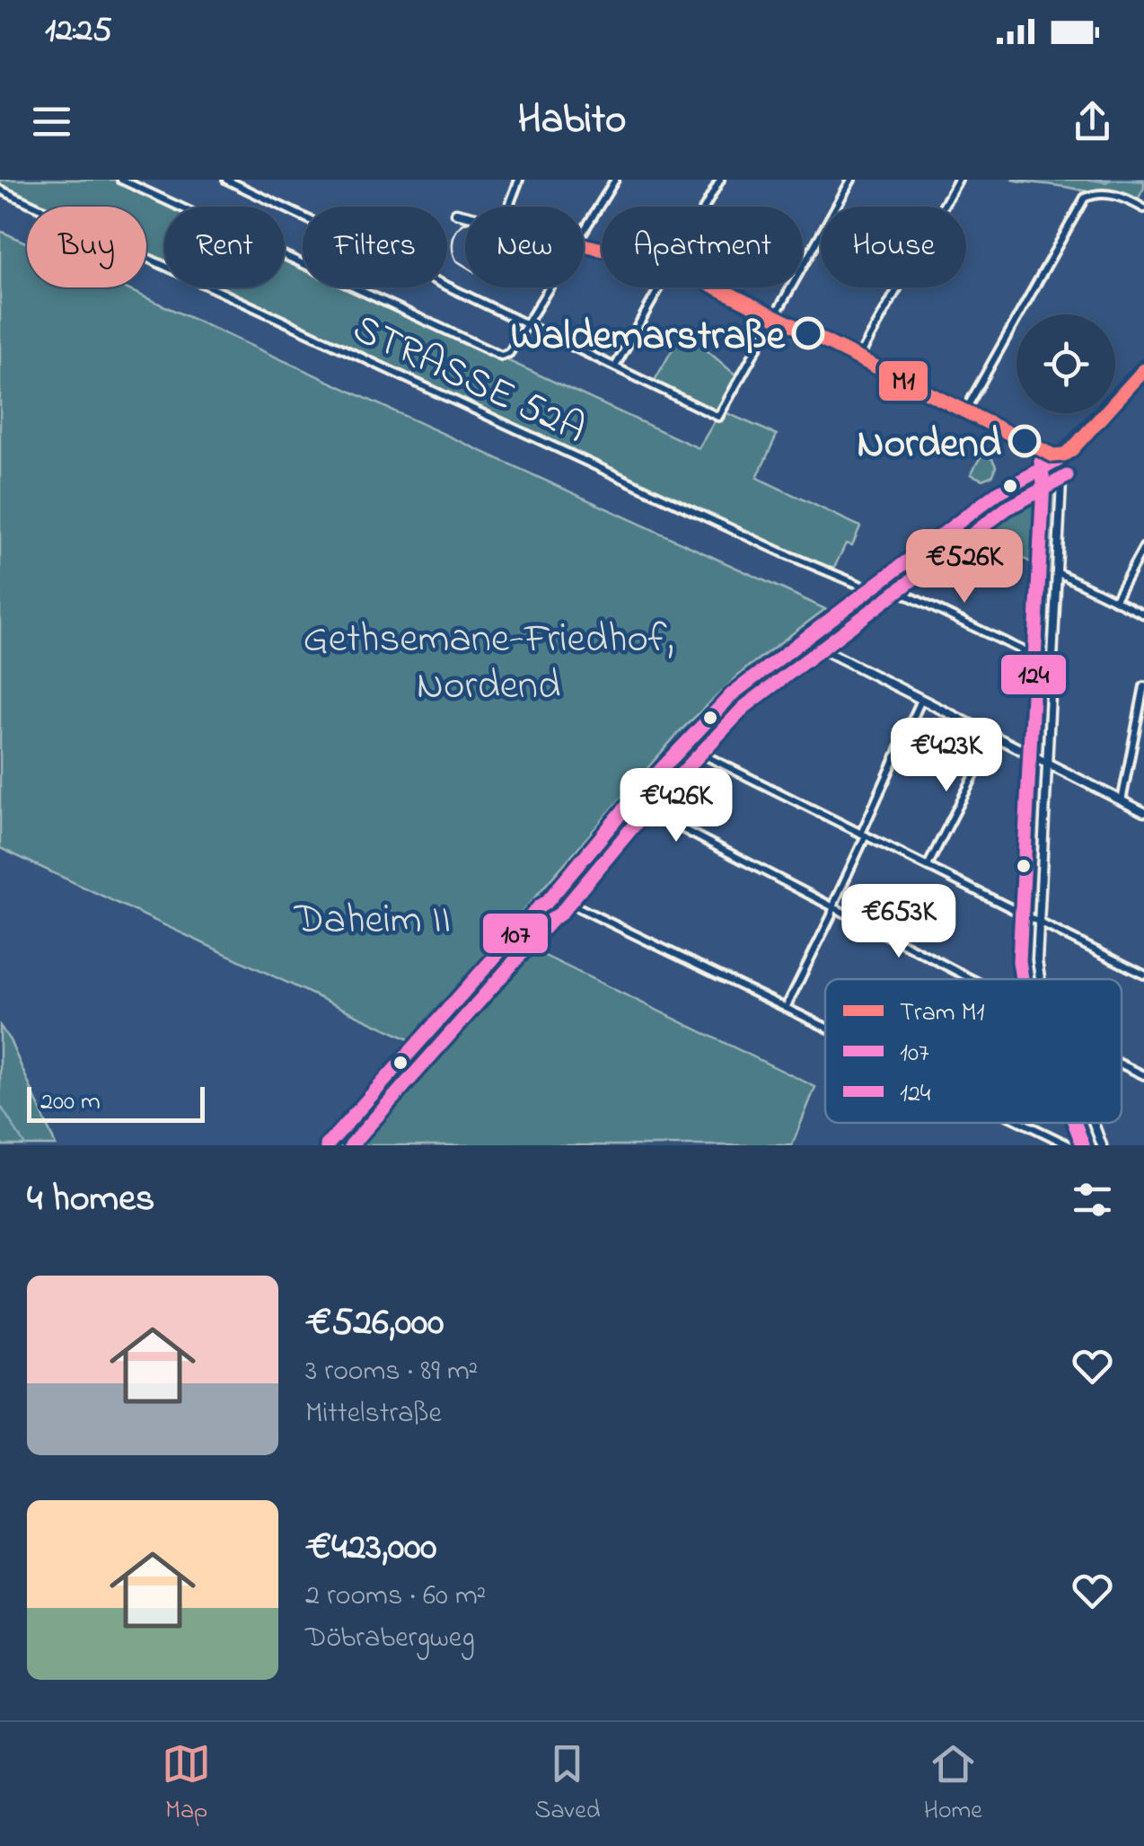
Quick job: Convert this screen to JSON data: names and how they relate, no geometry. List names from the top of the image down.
{
  "streets": {
    "street": ["STRASSE 52A"]
  },
  "parks": ["Gethsemane-Friedhof, Nordend", "Daheim II"],
  "places": ["Waldemarstraße", "Nordend"],
  "lines": ["tram line M1", "transit line 107", "transit line 124"],
  "legend": ["Tram M1", "107", "124"],
  "scale_bar": "200 m",
  "page": {
    "status": "12:25",
    "header": "Habito",
    "chip": [
      "Buy",
      "Rent",
      "Filters",
      "New",
      "Apartment",
      "House"
    ],
    "price": [
      "€526K",
      "€423K",
      "€426K",
      "€653K"
    ],
    "scale": "200 m",
    "heading": "4 homes",
    "list": [
      {
        "name": "€526,000",
        "note": "3 rooms · 89 m² · Mittelstraße"
      },
      {
        "name": "€423,000",
        "note": "2 rooms · 60 m² · Döbrabergweg"
      }
    ],
    "tabs": ["Map", "Saved", "Home"]
  }
}
